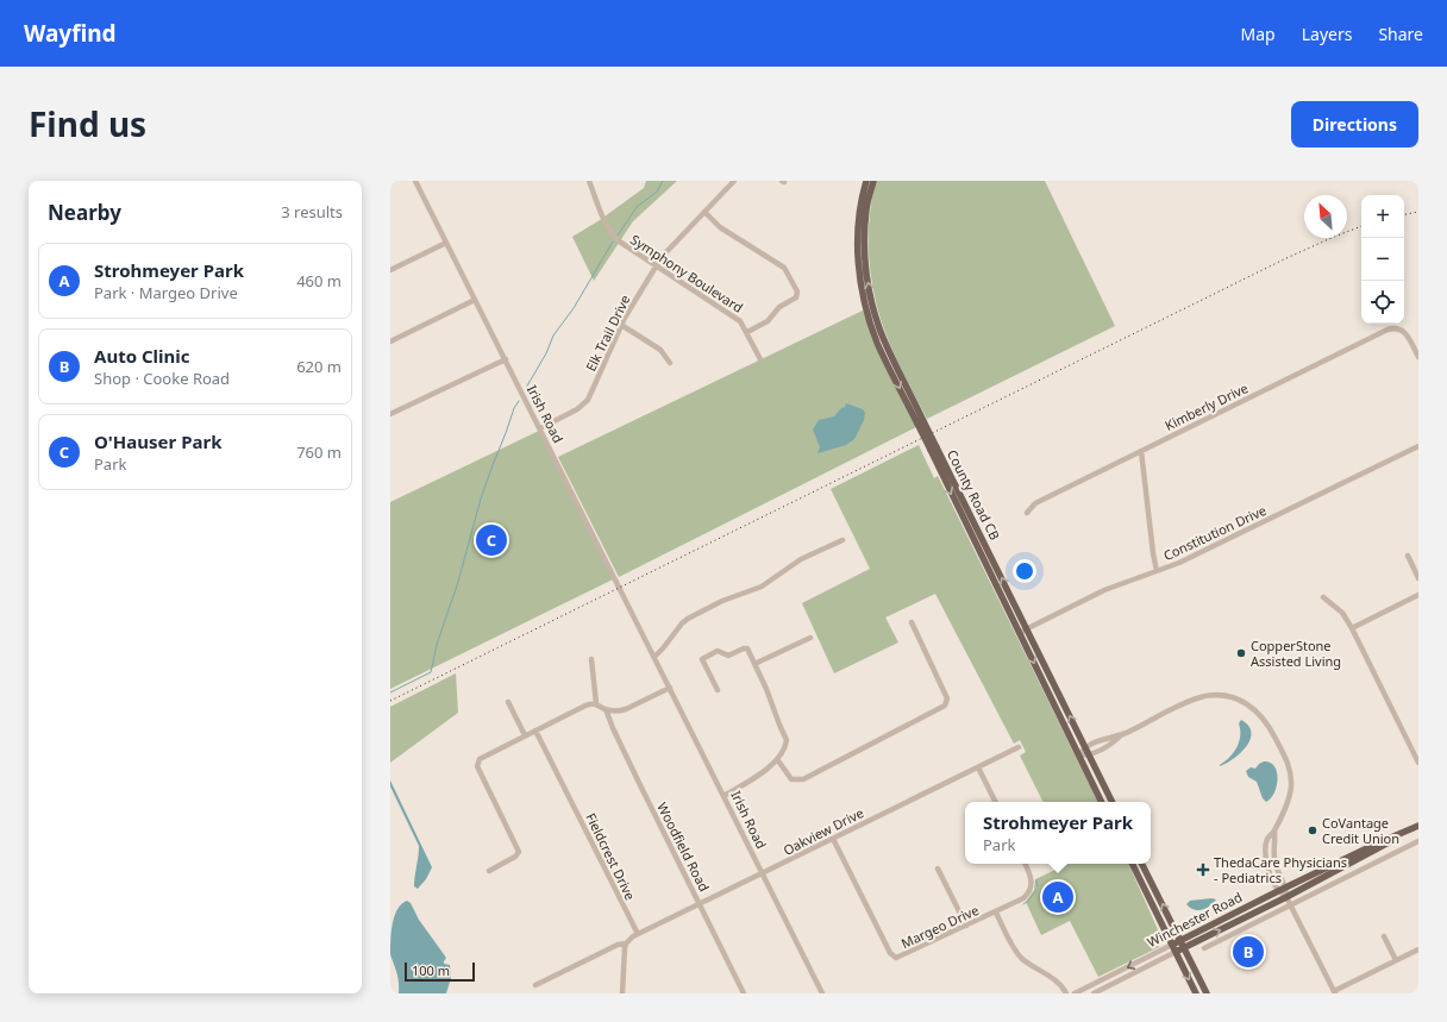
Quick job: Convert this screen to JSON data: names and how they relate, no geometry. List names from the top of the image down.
{
  "streets": {
    "main road": ["County Road CB", "Winchester Road"],
    "street": [
      "Symphony Boulevard",
      "Elk Trail Drive",
      "Kimberly Drive",
      "Irish Road",
      "Constitution Drive",
      "Oakview Drive",
      "Woodfield Road",
      "Fieldcrest Drive",
      "Margeo Drive"
    ]
  },
  "crossings": [
    ["Symphony Boulevard", "Elk Trail Drive"],
    ["Elk Trail Drive", "Irish Road"],
    ["Irish Road", "Oakview Drive"],
    ["County Road CB", "Constitution Drive"],
    ["Oakview Drive", "Woodfield Road"],
    ["Oakview Drive", "Fieldcrest Drive"],
    ["Oakview Drive", "Margeo Drive"]
  ],
  "places": {
    "other": ["CopperStone Assisted Living", "CoVantage Credit Union"],
    "health": ["ThedaCare Physicians - Pediatrics"]
  },
  "scale_bar": "100 m",
  "north": "top left",
  "page": {
    "header": "Wayfind",
    "nav": ["Map", "Layers", "Share"],
    "title": "Find us",
    "buttons": "Directions",
    "heading": ["Nearby", "3 results"],
    "map_buttons": ["+", "−"],
    "list": [
      {
        "mark": "A",
        "name": "Strohmeyer Park",
        "note": "Park · Margeo Drive",
        "value": "460 m"
      },
      {
        "mark": "B",
        "name": "Auto Clinic",
        "note": "Shop · Cooke Road",
        "value": "620 m"
      },
      {
        "mark": "C",
        "name": "O'Hauser Park",
        "note": "Park",
        "value": "760 m"
      }
    ],
    "pins": ["C", "A", "B"],
    "popup": ["Strohmeyer Park", "Park"],
    "scale": "100 m"
  }
}
